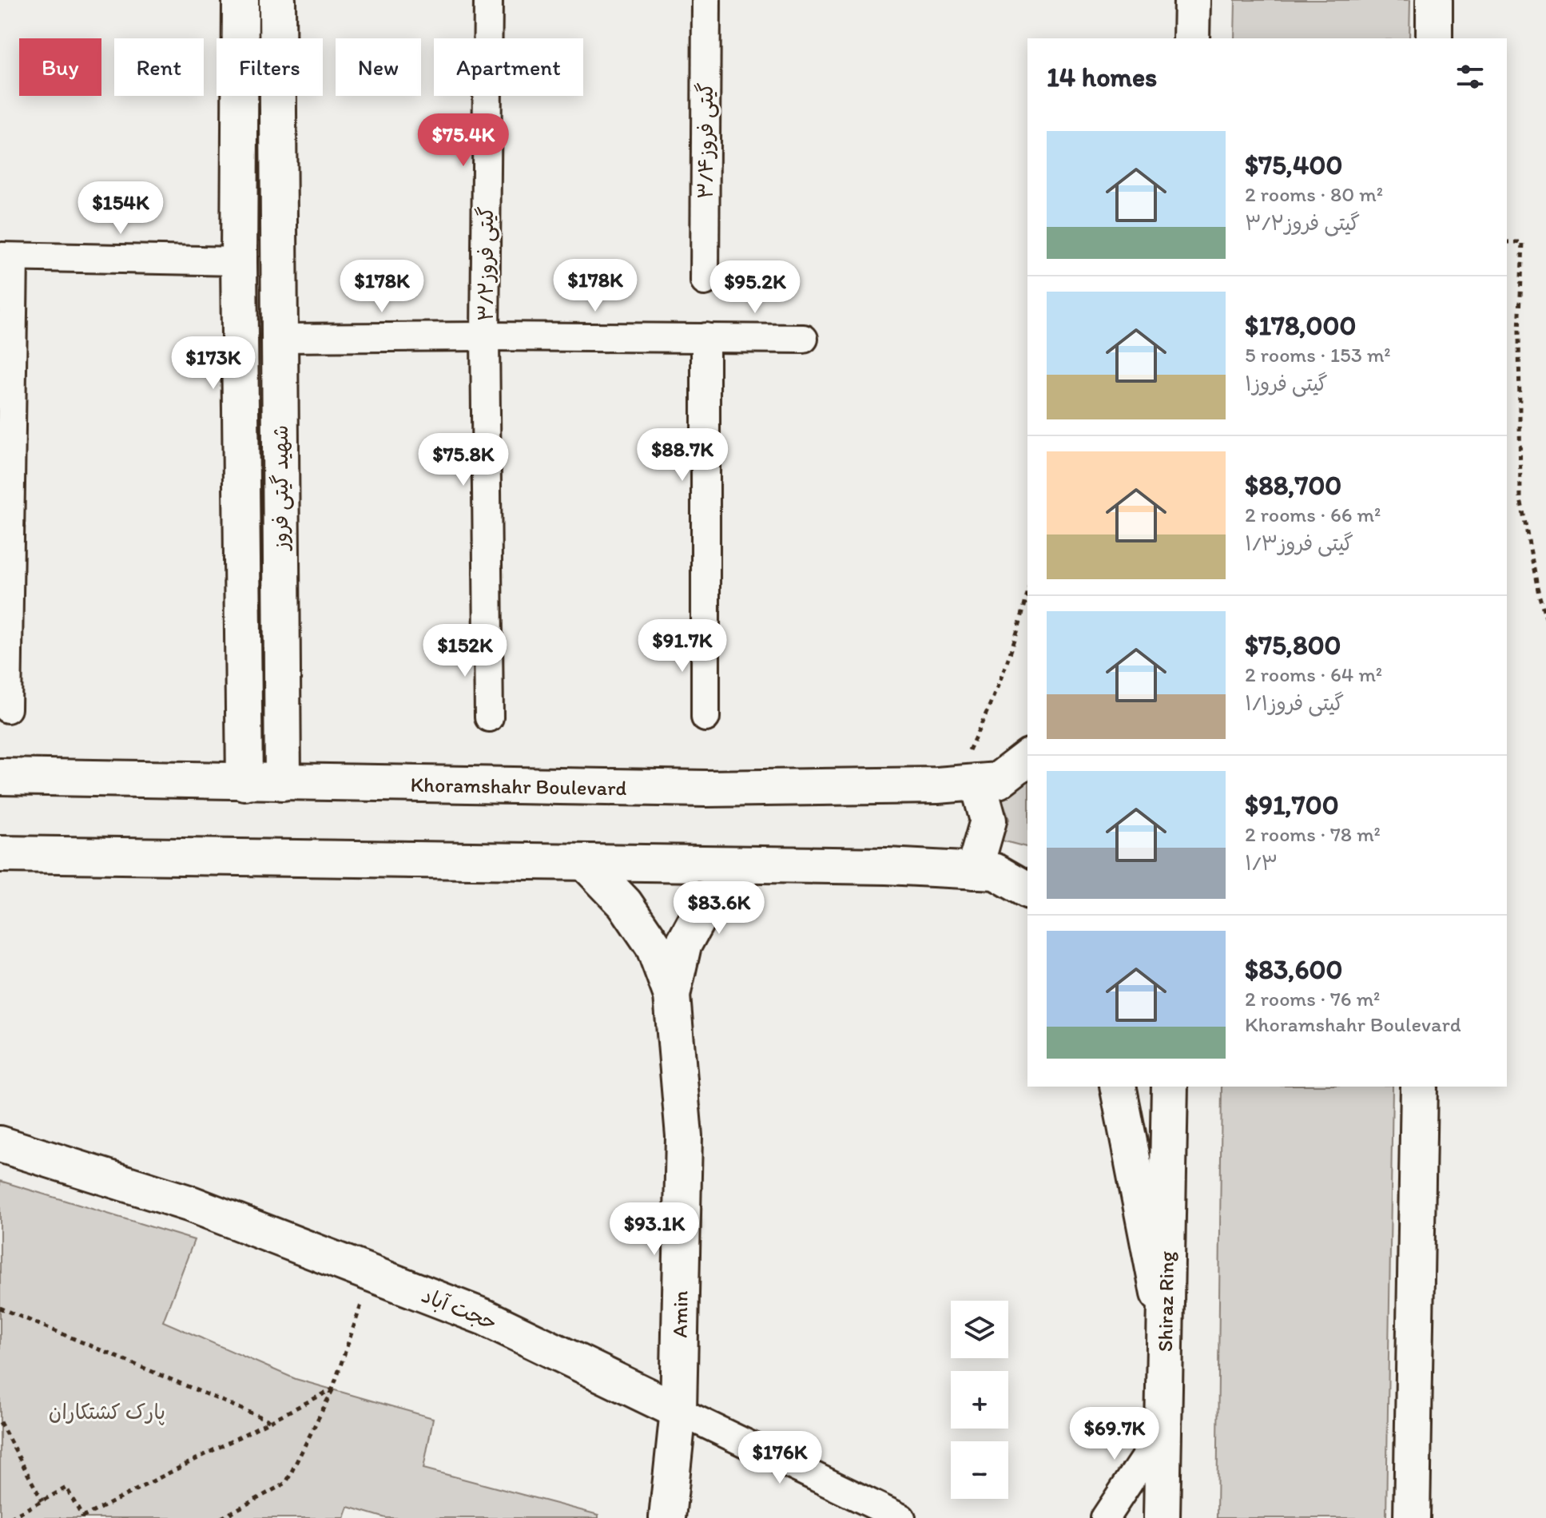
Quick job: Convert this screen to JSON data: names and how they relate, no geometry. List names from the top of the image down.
{
  "streets": {
    "main road": [
      "شهید گیتی فروز",
      "Khoramshahr Boulevard",
      "Shiraz Ring",
      "حجت آباد",
      "Amin"
    ],
    "street": ["۳/۴گیتی فروز", "۳/۲گیتی فروز"]
  },
  "crossings": [
    ["شهید گیتی فروز", "Khoramshahr Boulevard"],
    ["حجت آباد", "Amin"]
  ],
  "parks": ["پارک کشتکاران"],
  "page": {
    "chip": [
      "Buy",
      "Rent",
      "Filters",
      "New",
      "Apartment"
    ],
    "heading": "14 homes",
    "price": [
      "$75.4K",
      "$154K",
      "$178K",
      "$178K",
      "$95.2K",
      "$173K",
      "$88.7K",
      "$75.8K",
      "$91.7K",
      "$152K",
      "$83.6K",
      "$93.1K",
      "$69.7K",
      "$176K"
    ],
    "list": [
      {
        "name": "$75,400",
        "note": "2 rooms · 80 m² · ۳/۲گیتی فروز"
      },
      {
        "name": "$178,000",
        "note": "5 rooms · 153 m² · ۱گیتی فروز"
      },
      {
        "name": "$88,700",
        "note": "2 rooms · 66 m² · ۱/۳گیتی فروز"
      },
      {
        "name": "$75,800",
        "note": "2 rooms · 64 m² · ۱/۱گیتی فروز"
      },
      {
        "name": "$91,700",
        "note": "2 rooms · 78 m² · ۱/۳"
      },
      {
        "name": "$83,600",
        "note": "2 rooms · 76 m² · Khoramshahr Boulevard"
      }
    ],
    "map_buttons": ["+", "−"]
  }
}
